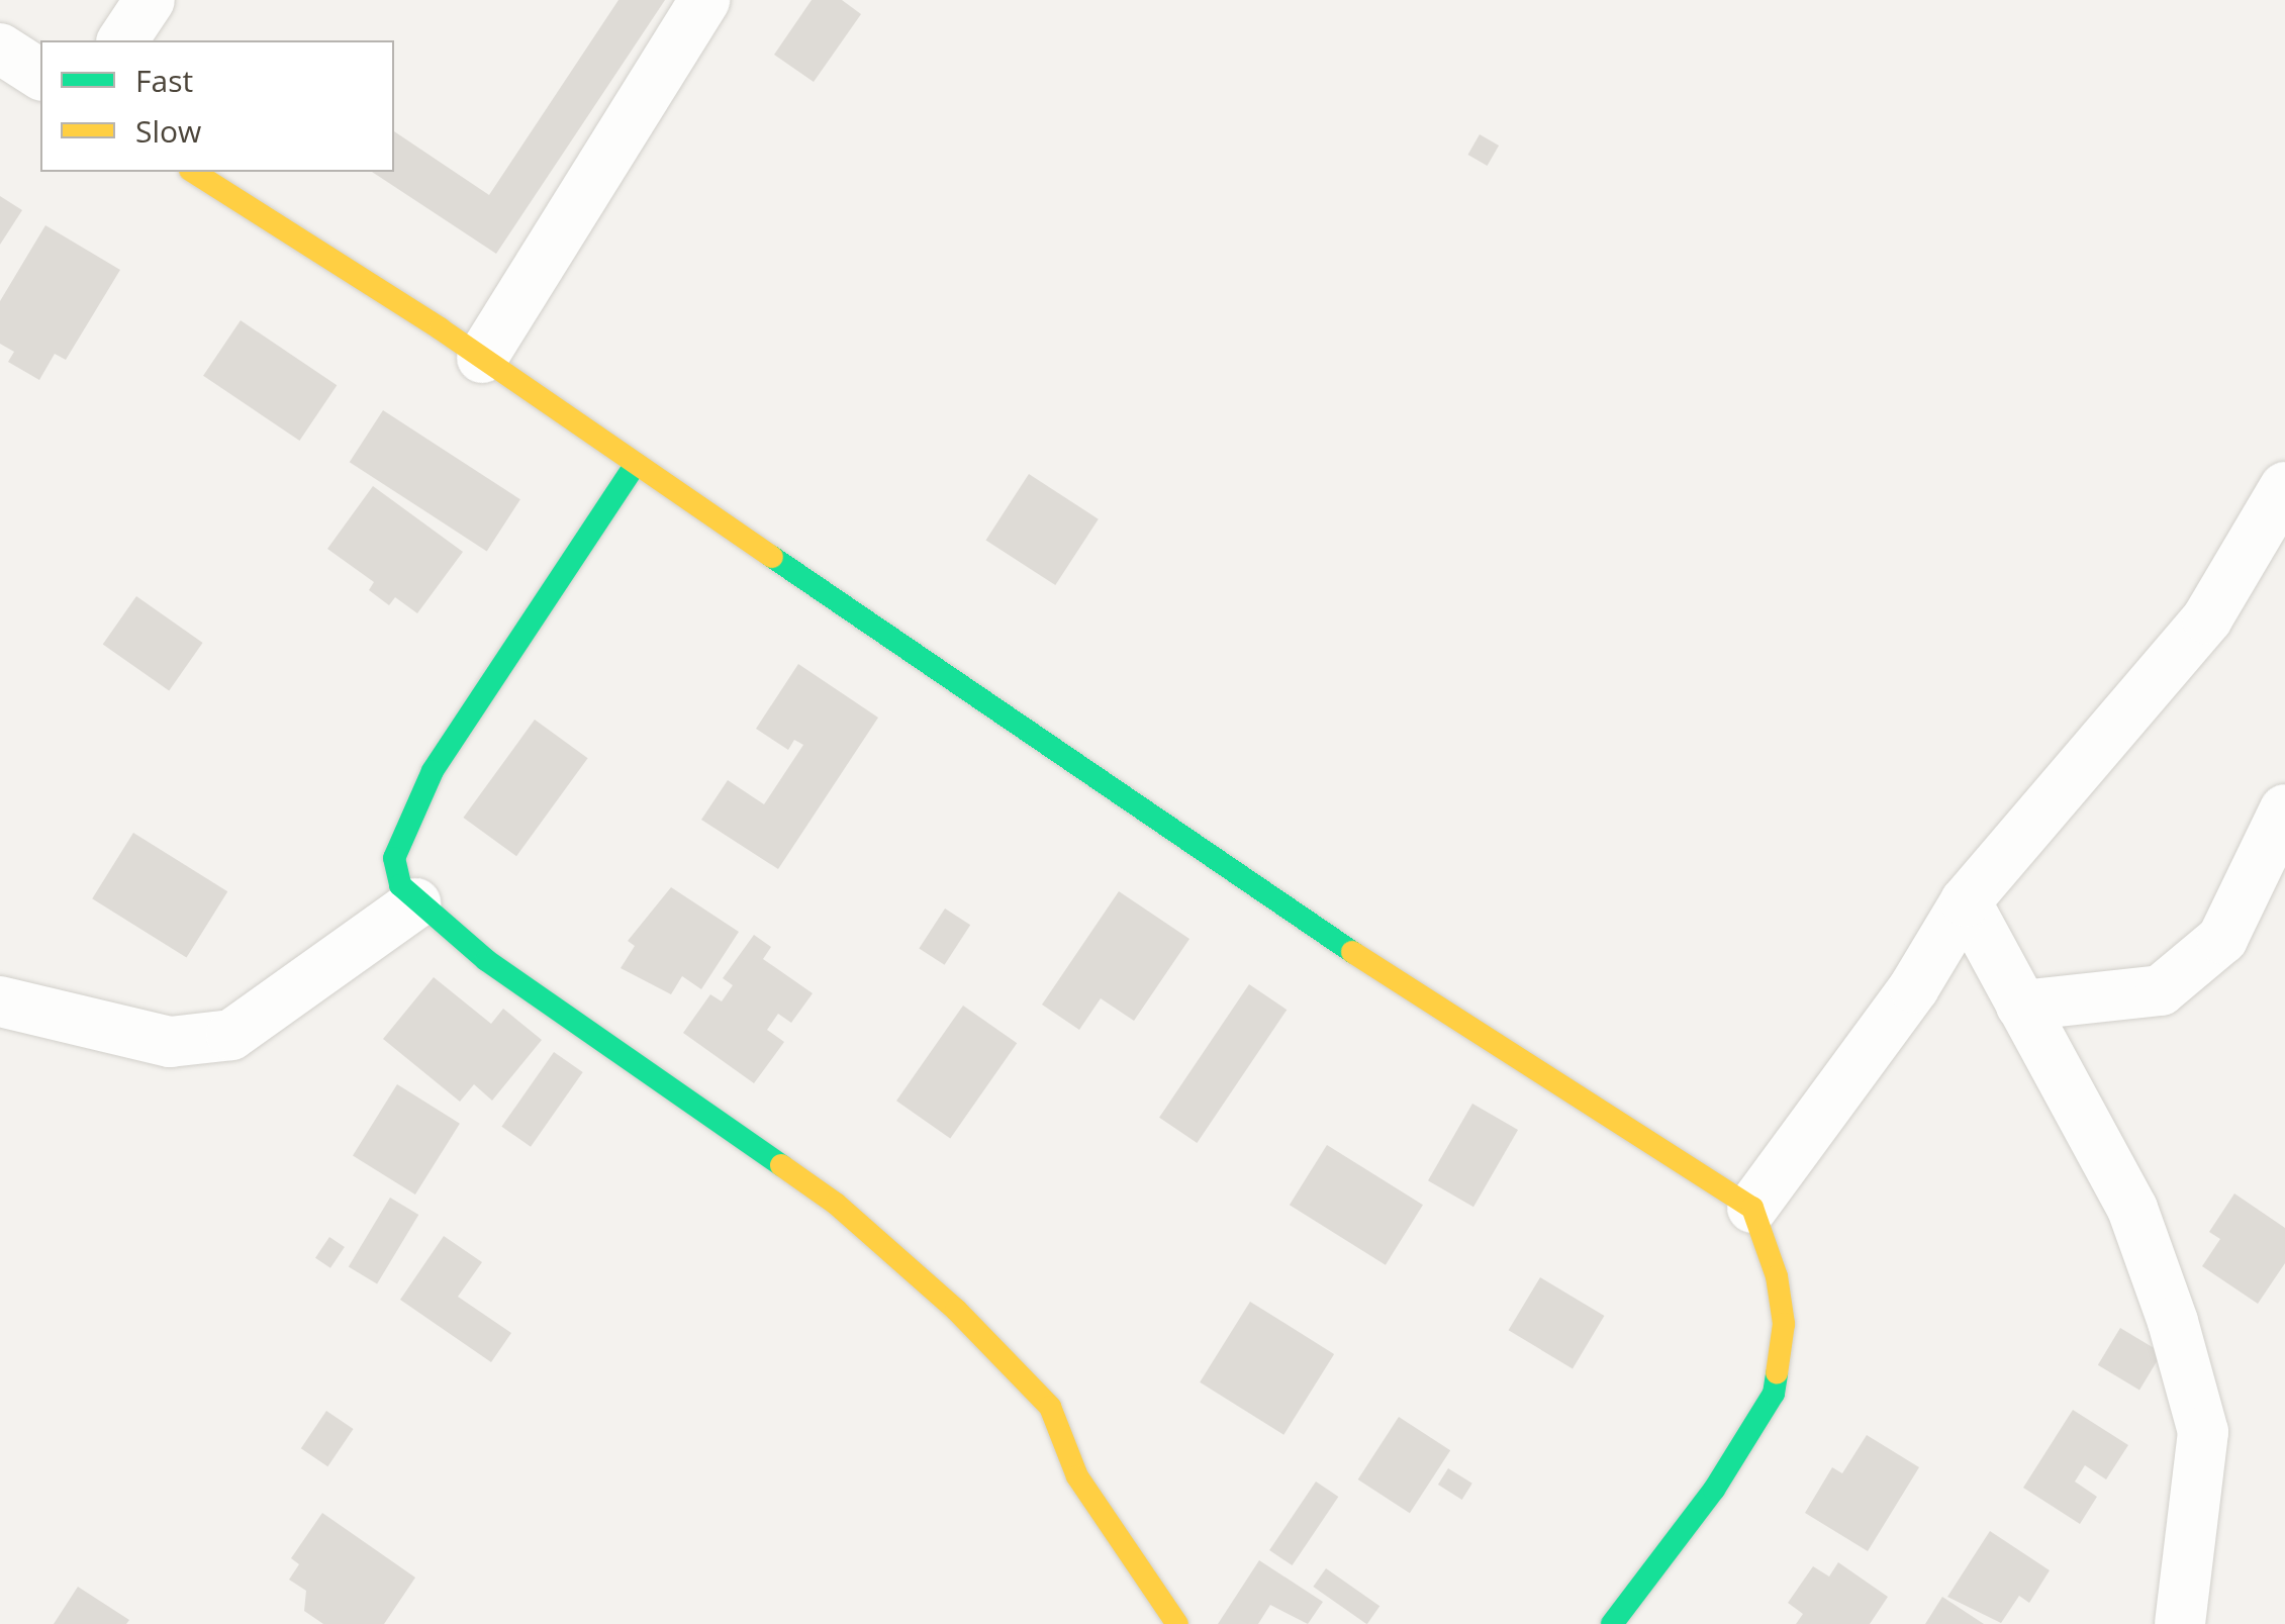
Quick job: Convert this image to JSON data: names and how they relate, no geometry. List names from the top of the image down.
{
  "legend": ["Fast", "Slow"]
}
